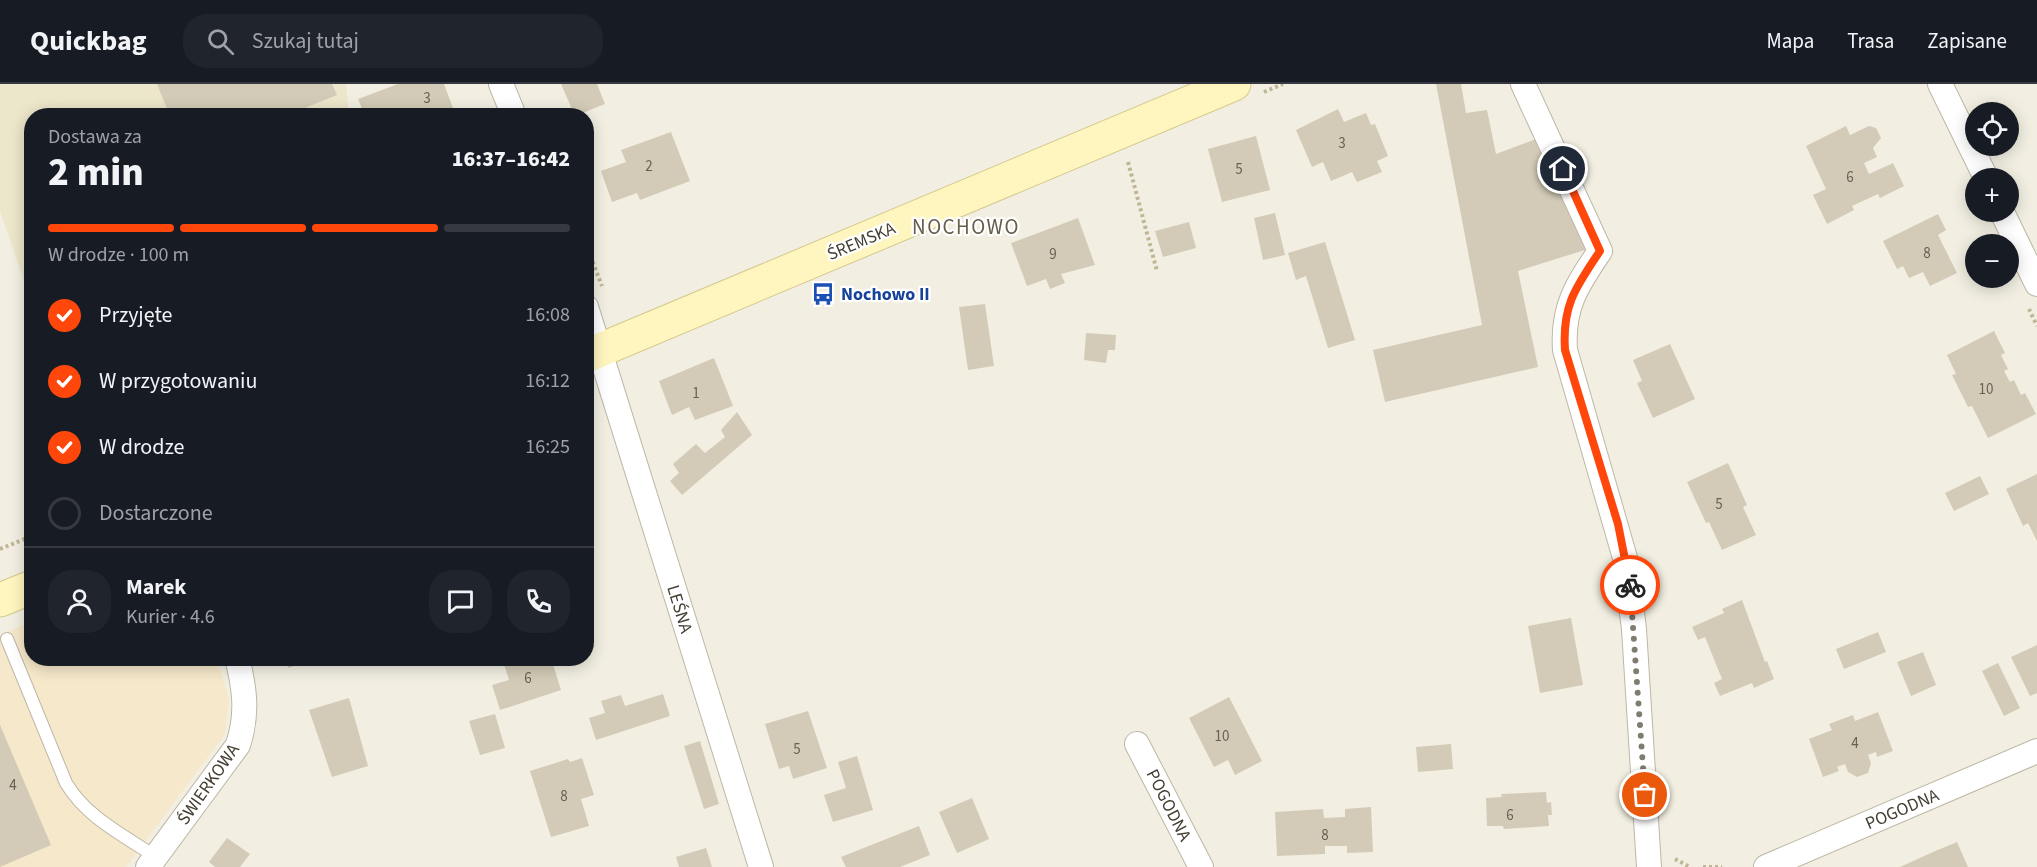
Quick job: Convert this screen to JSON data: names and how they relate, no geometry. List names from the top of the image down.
{
  "streets": {
    "main road": ["ŚREMSKA"],
    "street": ["LEŚNA", "ŚWIERKOWA", "POGODNA"]
  },
  "districts": ["NOCHOWO"],
  "places": {
    "bus stop": ["Nochowo II"]
  },
  "house_numbers": [
    "3",
    "3",
    "2",
    "5",
    "6",
    "8",
    "9",
    "10",
    "1",
    "5",
    "6",
    "10",
    "4",
    "5",
    "4",
    "8",
    "6",
    "8"
  ],
  "page": {
    "header": "Quickbag",
    "search": "Szukaj tutaj",
    "nav": ["Mapa", "Trasa", "Zapisane"],
    "map_buttons": ["+", "−"],
    "heading": ["2 min", "Dostawa za", "16:37–16:42"],
    "panel": ["Marek", "Kurier · 4.6"],
    "bar": "W drodze · 100 m",
    "list": [
      ["Przyjęte", "16:08"],
      ["W przygotowaniu", "16:12"],
      ["W drodze", "16:25"],
      "Dostarczone"
    ]
  }
}
